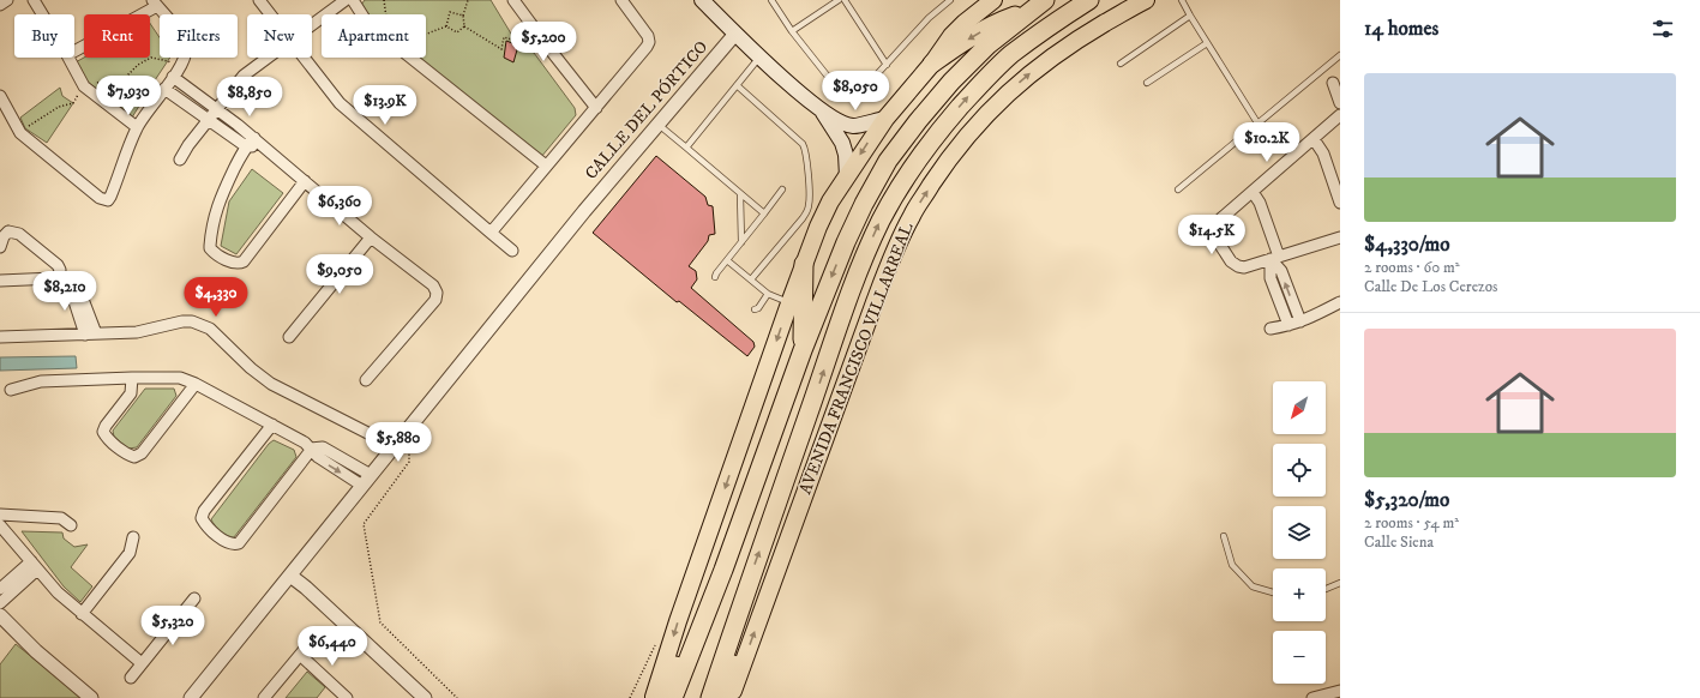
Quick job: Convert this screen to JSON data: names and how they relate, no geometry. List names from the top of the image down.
{
  "streets": {
    "highway": ["AVENIDA FRANCISCO VILLARREAL"],
    "street": ["CALLE DEL PÓRTICO"]
  },
  "north": "bottom left",
  "page": {
    "heading": "14 homes",
    "chip": [
      "Buy",
      "Rent",
      "Filters",
      "New",
      "Apartment"
    ],
    "price": [
      "$5,200",
      "$8,050",
      "$7,930",
      "$8,850",
      "$13.9K",
      "$10.2K",
      "$6,360",
      "$14.5K",
      "$9,050",
      "$8,210",
      "$4,330",
      "$5,880",
      "$5,320",
      "$6,440"
    ],
    "list": [
      {
        "name": "$4,330/mo",
        "note": "2 rooms · 60 m² · Calle De Los Cerezos"
      },
      {
        "name": "$5,320/mo",
        "note": "2 rooms · 54 m² · Calle Siena"
      }
    ],
    "map_buttons": ["+", "−"]
  }
}
